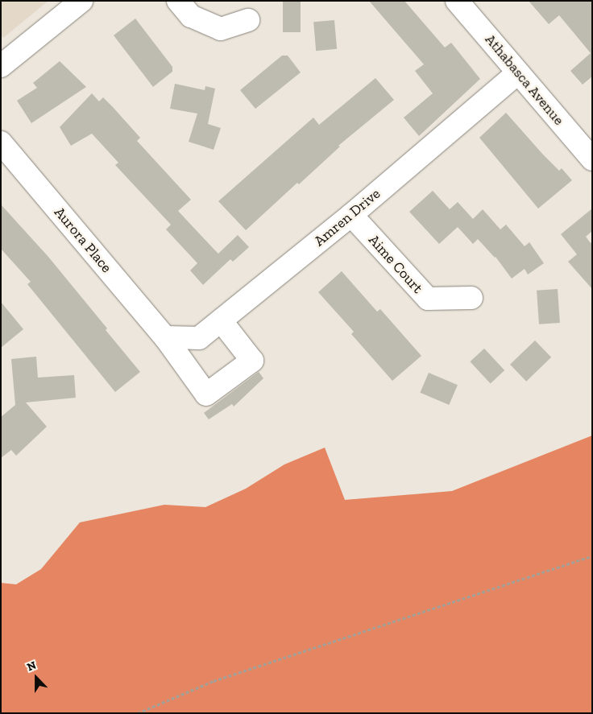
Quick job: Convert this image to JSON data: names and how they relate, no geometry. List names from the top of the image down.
{
  "streets": {
    "street": [
      "Athabasca Avenue",
      "Amren Drive",
      "Aurora Place",
      "Aime Court"
    ]
  },
  "crossings": [
    ["Athabasca Avenue", "Amren Drive"],
    ["Amren Drive", "Aurora Place"],
    ["Amren Drive", "Aime Court"]
  ],
  "north": "top"
}
